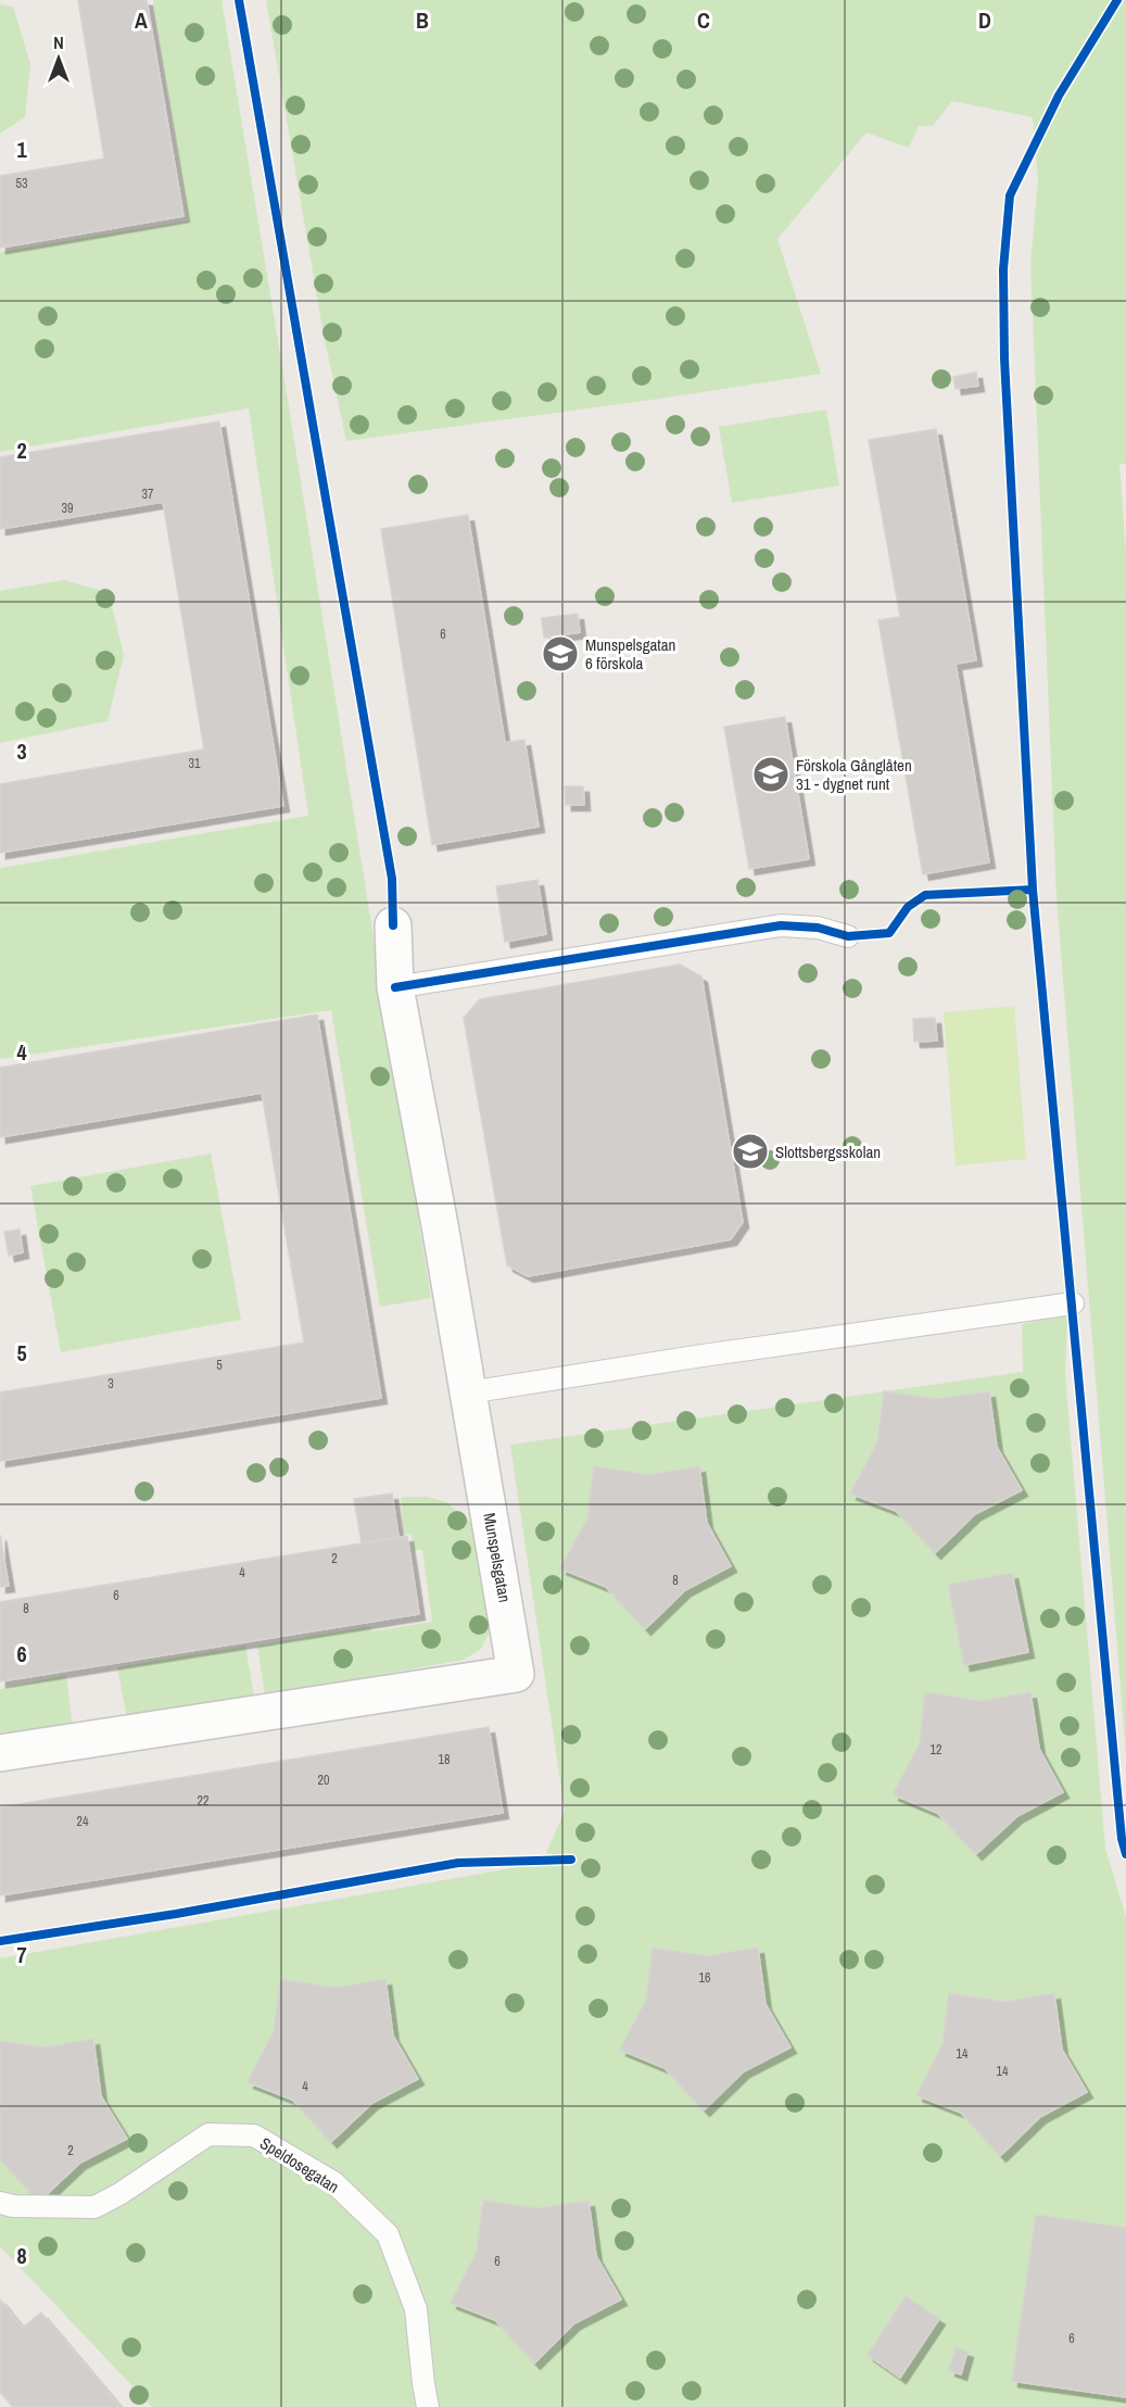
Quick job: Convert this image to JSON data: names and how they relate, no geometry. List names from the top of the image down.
{
  "streets": {
    "street": ["Munspelsgatan"],
    "lane": ["Speldosegatan"]
  },
  "places": {
    "school or university": ["Munspelsgatan 6 förskola", "Förskola Gånglåten 31 - dygnet runt", "Slottsbergsskolan"]
  },
  "house_numbers": [
    "53",
    "37",
    "39",
    "6",
    "31",
    "5",
    "3",
    "2",
    "4",
    "8",
    "6",
    "8",
    "12",
    "18",
    "20",
    "22",
    "24",
    "16",
    "14",
    "14",
    "4",
    "2",
    "6",
    "6"
  ],
  "north": "top",
  "grid": {
    "columns": [
      "A",
      "B",
      "C",
      "D"
    ],
    "rows": [
      "1",
      "2",
      "3",
      "4",
      "5",
      "6",
      "7",
      "8"
    ]
  }
}
